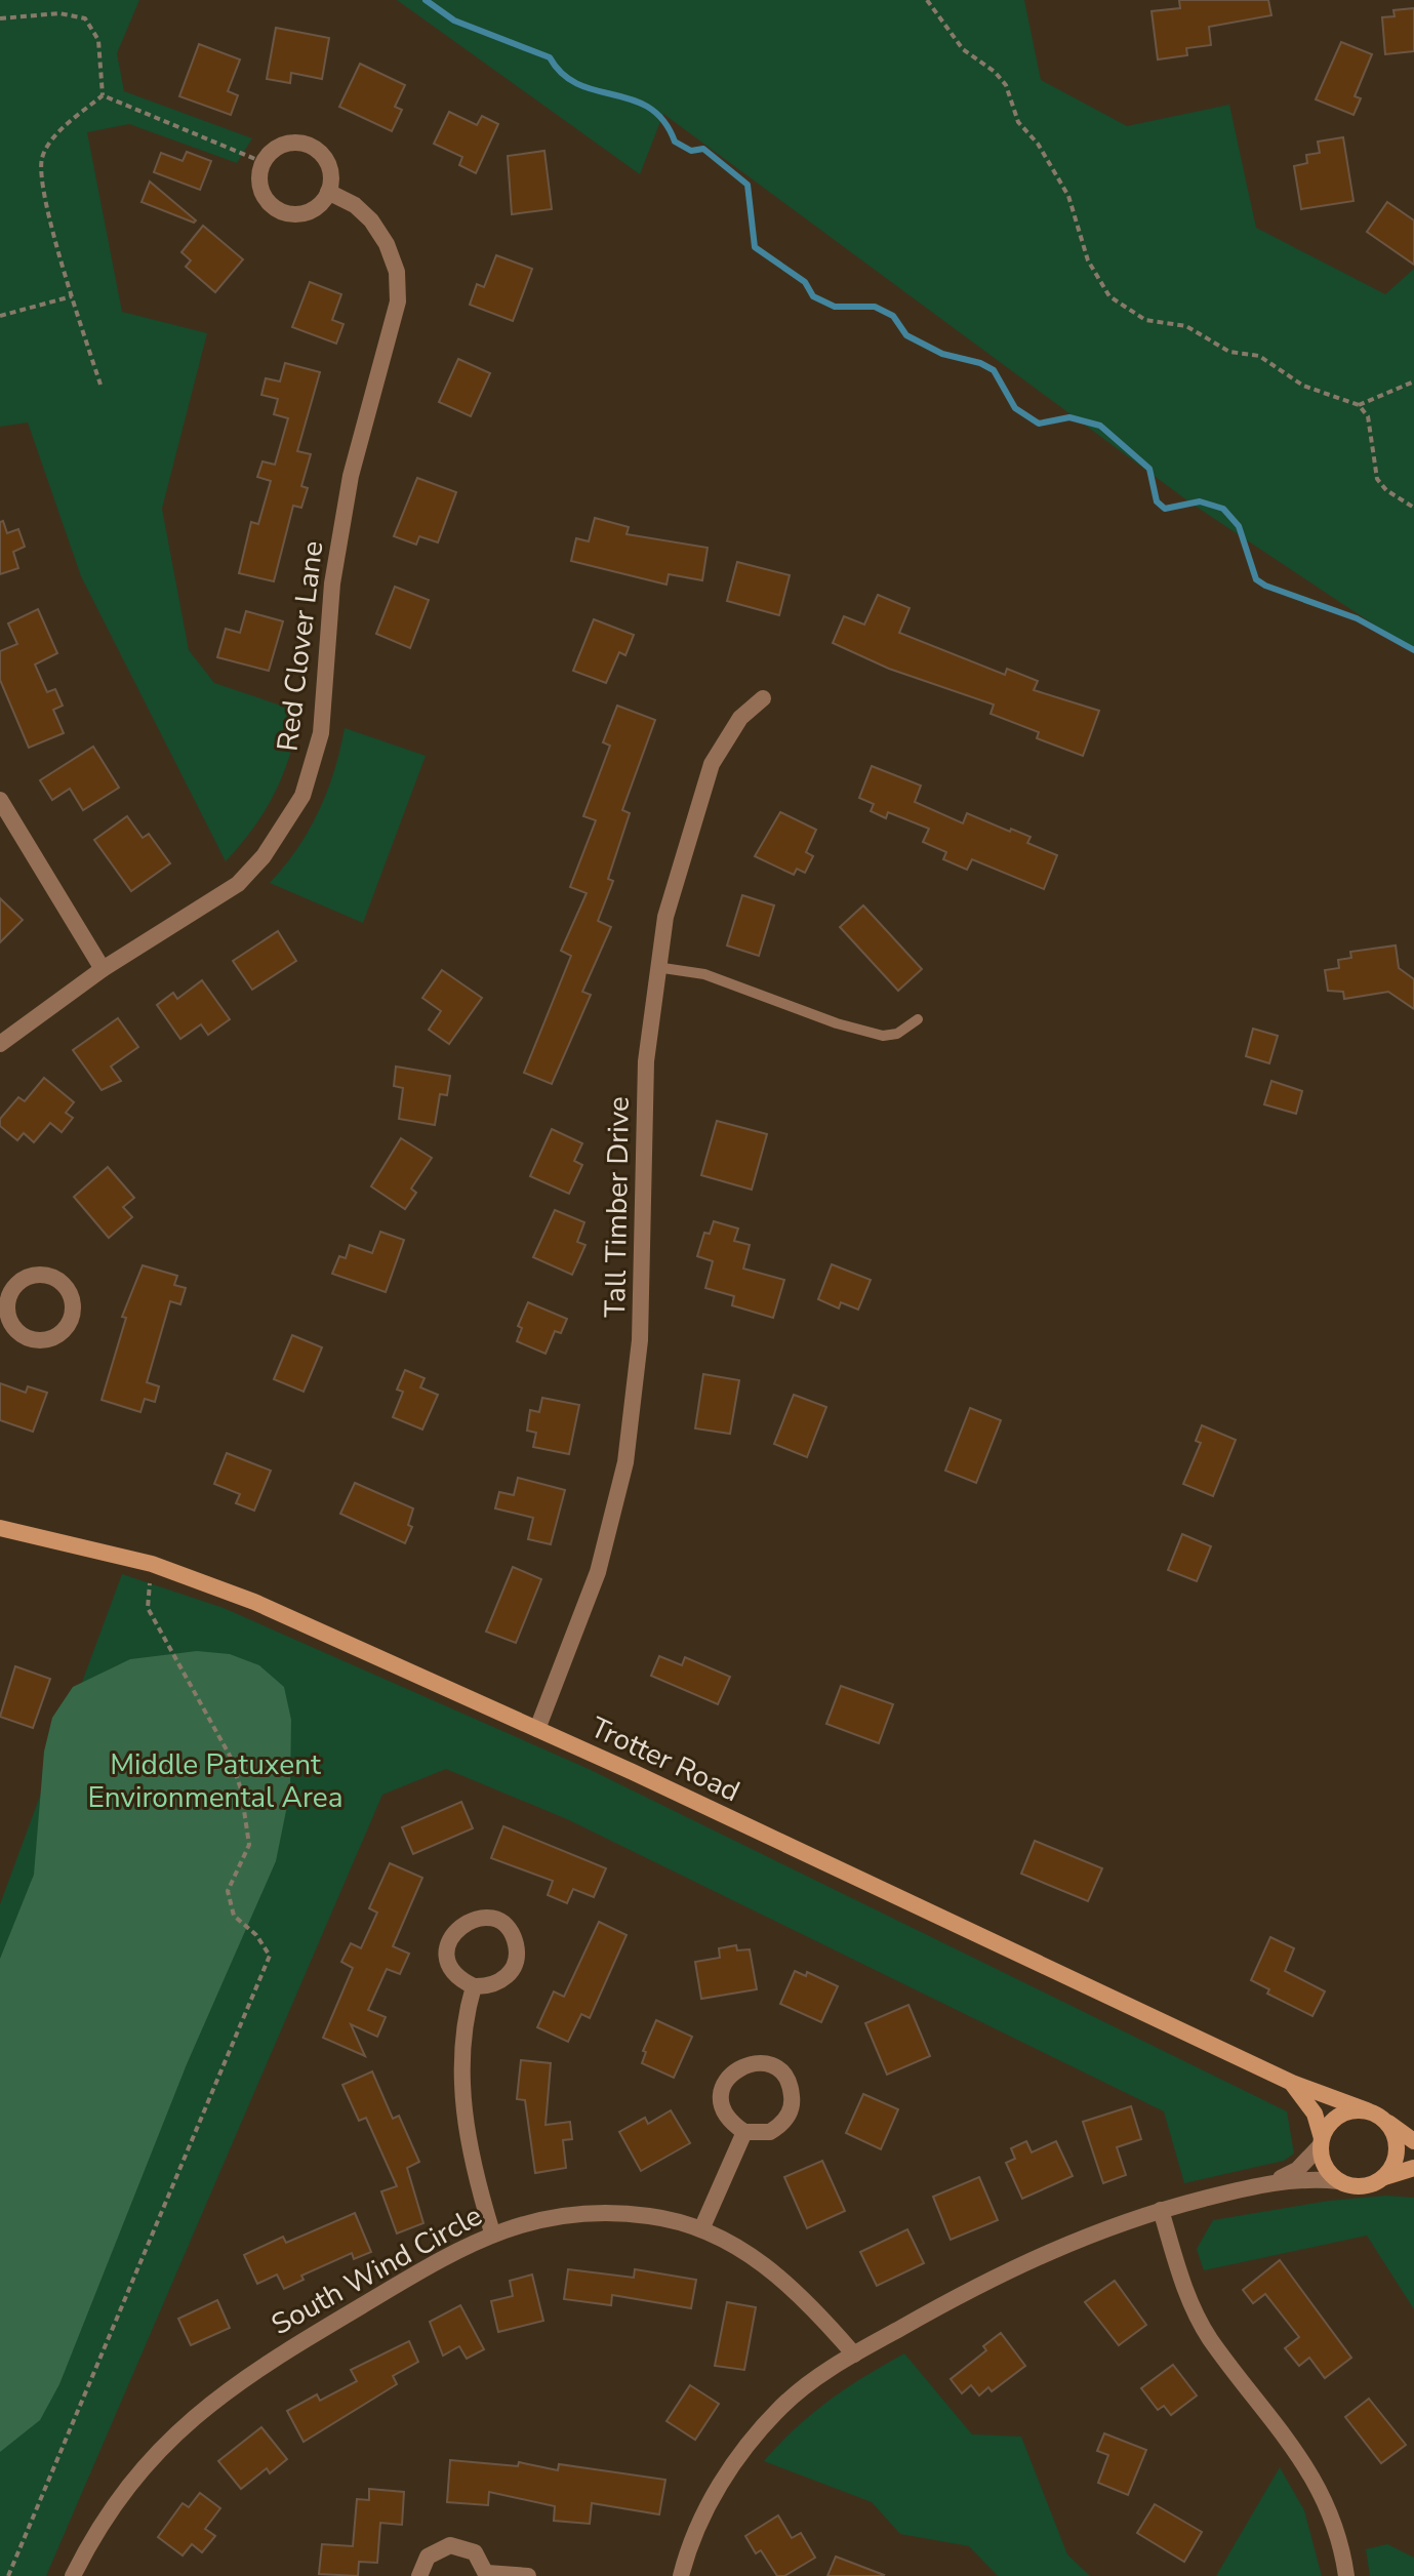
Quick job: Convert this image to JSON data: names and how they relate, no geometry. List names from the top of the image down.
{
  "streets": {
    "street": [
      "Red Clover Lane",
      "Tall Timber Drive",
      "Trotter Road",
      "South Wind Circle"
    ]
  },
  "crossings": [
    ["Tall Timber Drive", "Trotter Road"]
  ],
  "parks": ["Middle Patuxent Environmental Area"]
}
